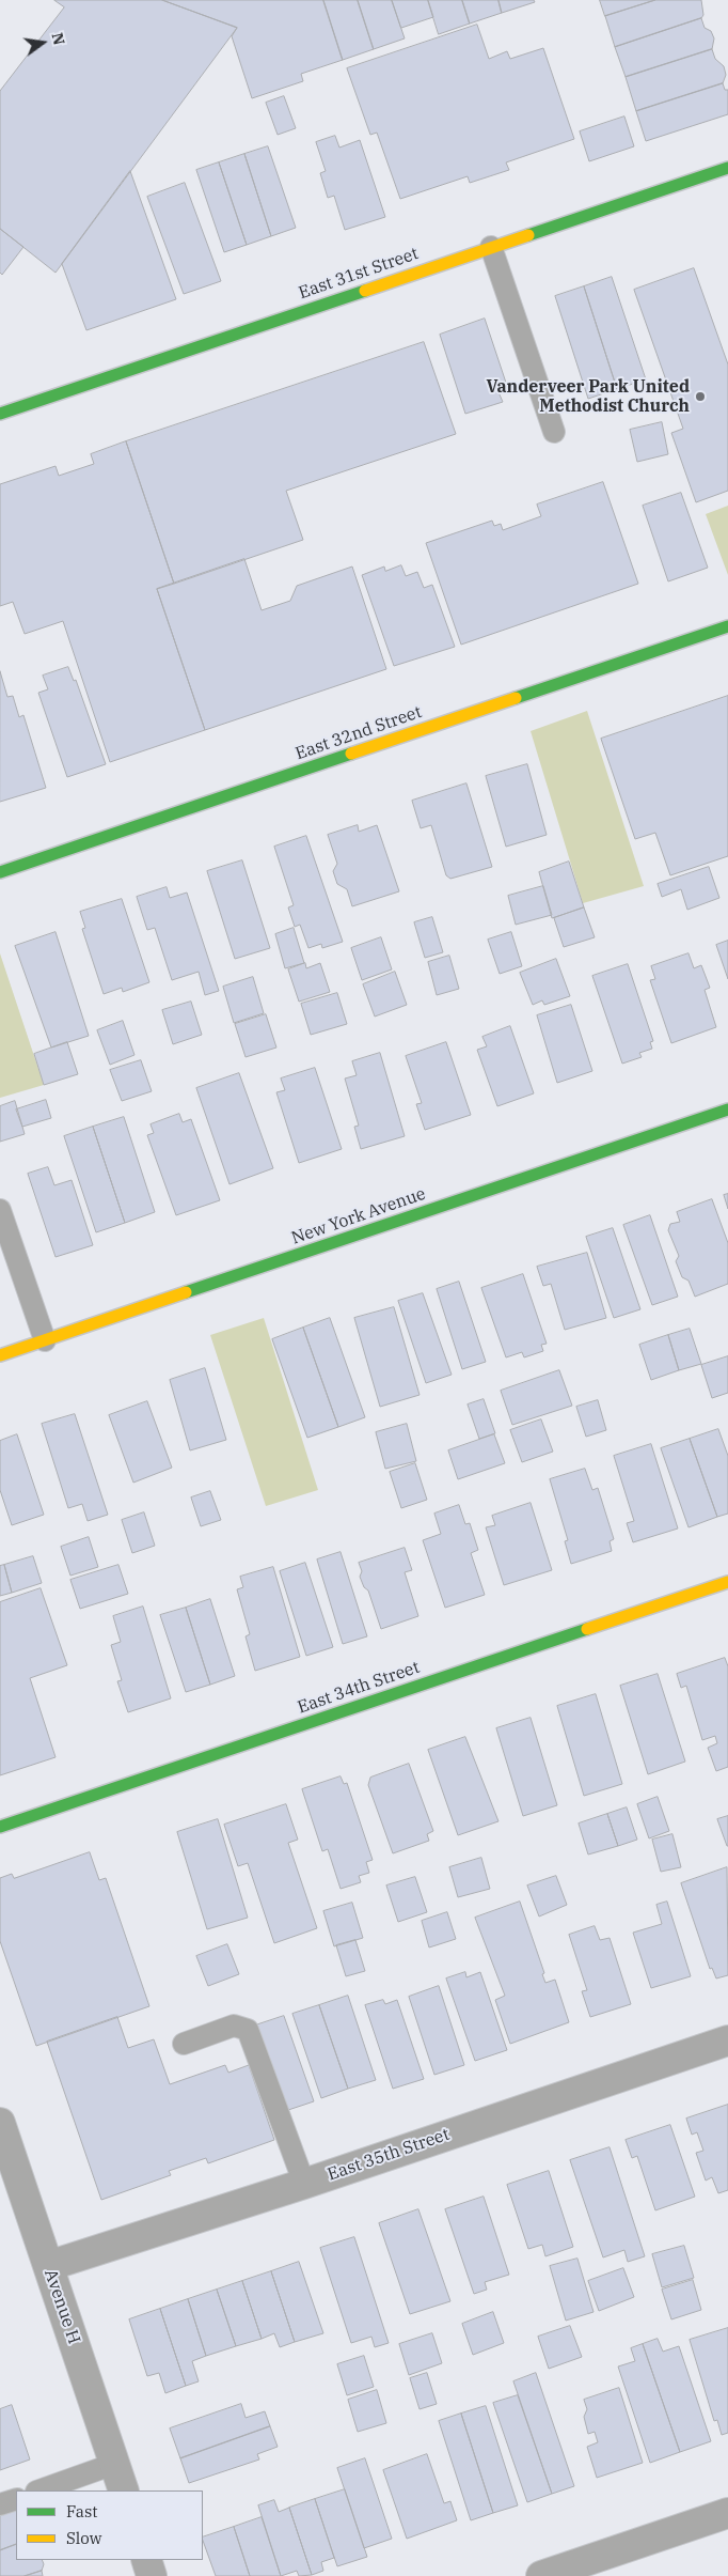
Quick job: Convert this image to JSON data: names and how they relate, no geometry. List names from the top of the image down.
{
  "streets": {
    "street": [
      "East 31st Street",
      "East 32nd Street",
      "New York Avenue",
      "East 34th Street",
      "East 35th Street",
      "Avenue H"
    ]
  },
  "crossings": [
    ["East 35th Street", "Avenue H"]
  ],
  "places": ["Vanderveer Park United Methodist Church"],
  "legend": ["Fast", "Slow"],
  "north": "right"
}
